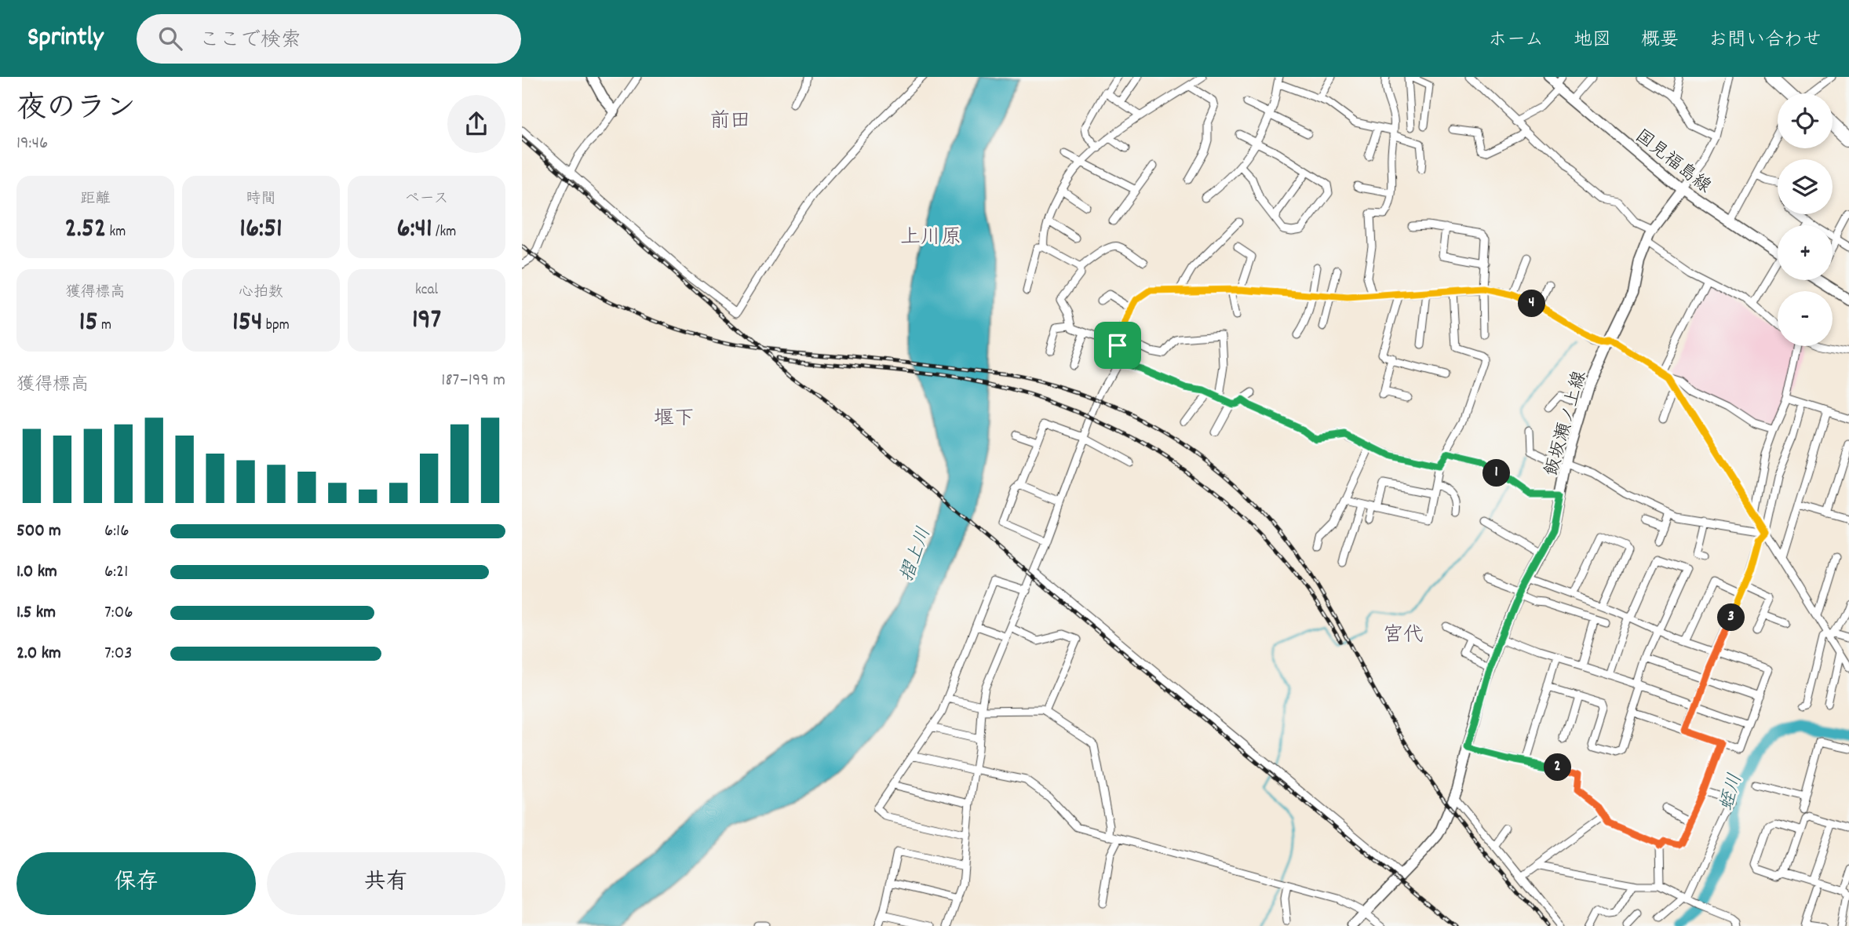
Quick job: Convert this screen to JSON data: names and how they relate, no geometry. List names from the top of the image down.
{
  "streets": {
    "main road": ["国見福島線", "飯坂瀬ノ上線"]
  },
  "crossings": [
    ["国見福島線", "飯坂瀬ノ上線"]
  ],
  "districts": [
    "前田",
    "上川原",
    "堰下",
    "宮代"
  ],
  "water": ["摺上川", "蛭川"],
  "page": {
    "header": "Sprintly",
    "search": "ここで検索",
    "nav": [
      "ホーム",
      "地図",
      "概要",
      "お問い合わせ"
    ],
    "heading": ["夜のラン", "19:46"],
    "map_buttons": ["+", "−"],
    "stats": [
      ["距離", "2.52 km"],
      ["時間", "16:51"],
      ["ペース", "6:41 /km"],
      ["獲得標高", "15 m"],
      ["心拍数", "154 bpm"],
      ["kcal", "197"]
    ],
    "pins": [
      "4",
      "1",
      "3",
      "2"
    ],
    "chart": ["獲得標高", "187–199 m"],
    "list": [
      {
        "name": "500 m",
        "note": "6:16"
      },
      {
        "name": "1.0 km",
        "note": "6:21"
      },
      {
        "name": "1.5 km",
        "note": "7:06"
      },
      {
        "name": "2.0 km",
        "note": "7:03"
      }
    ],
    "buttons": ["保存", "共有"]
  }
}
